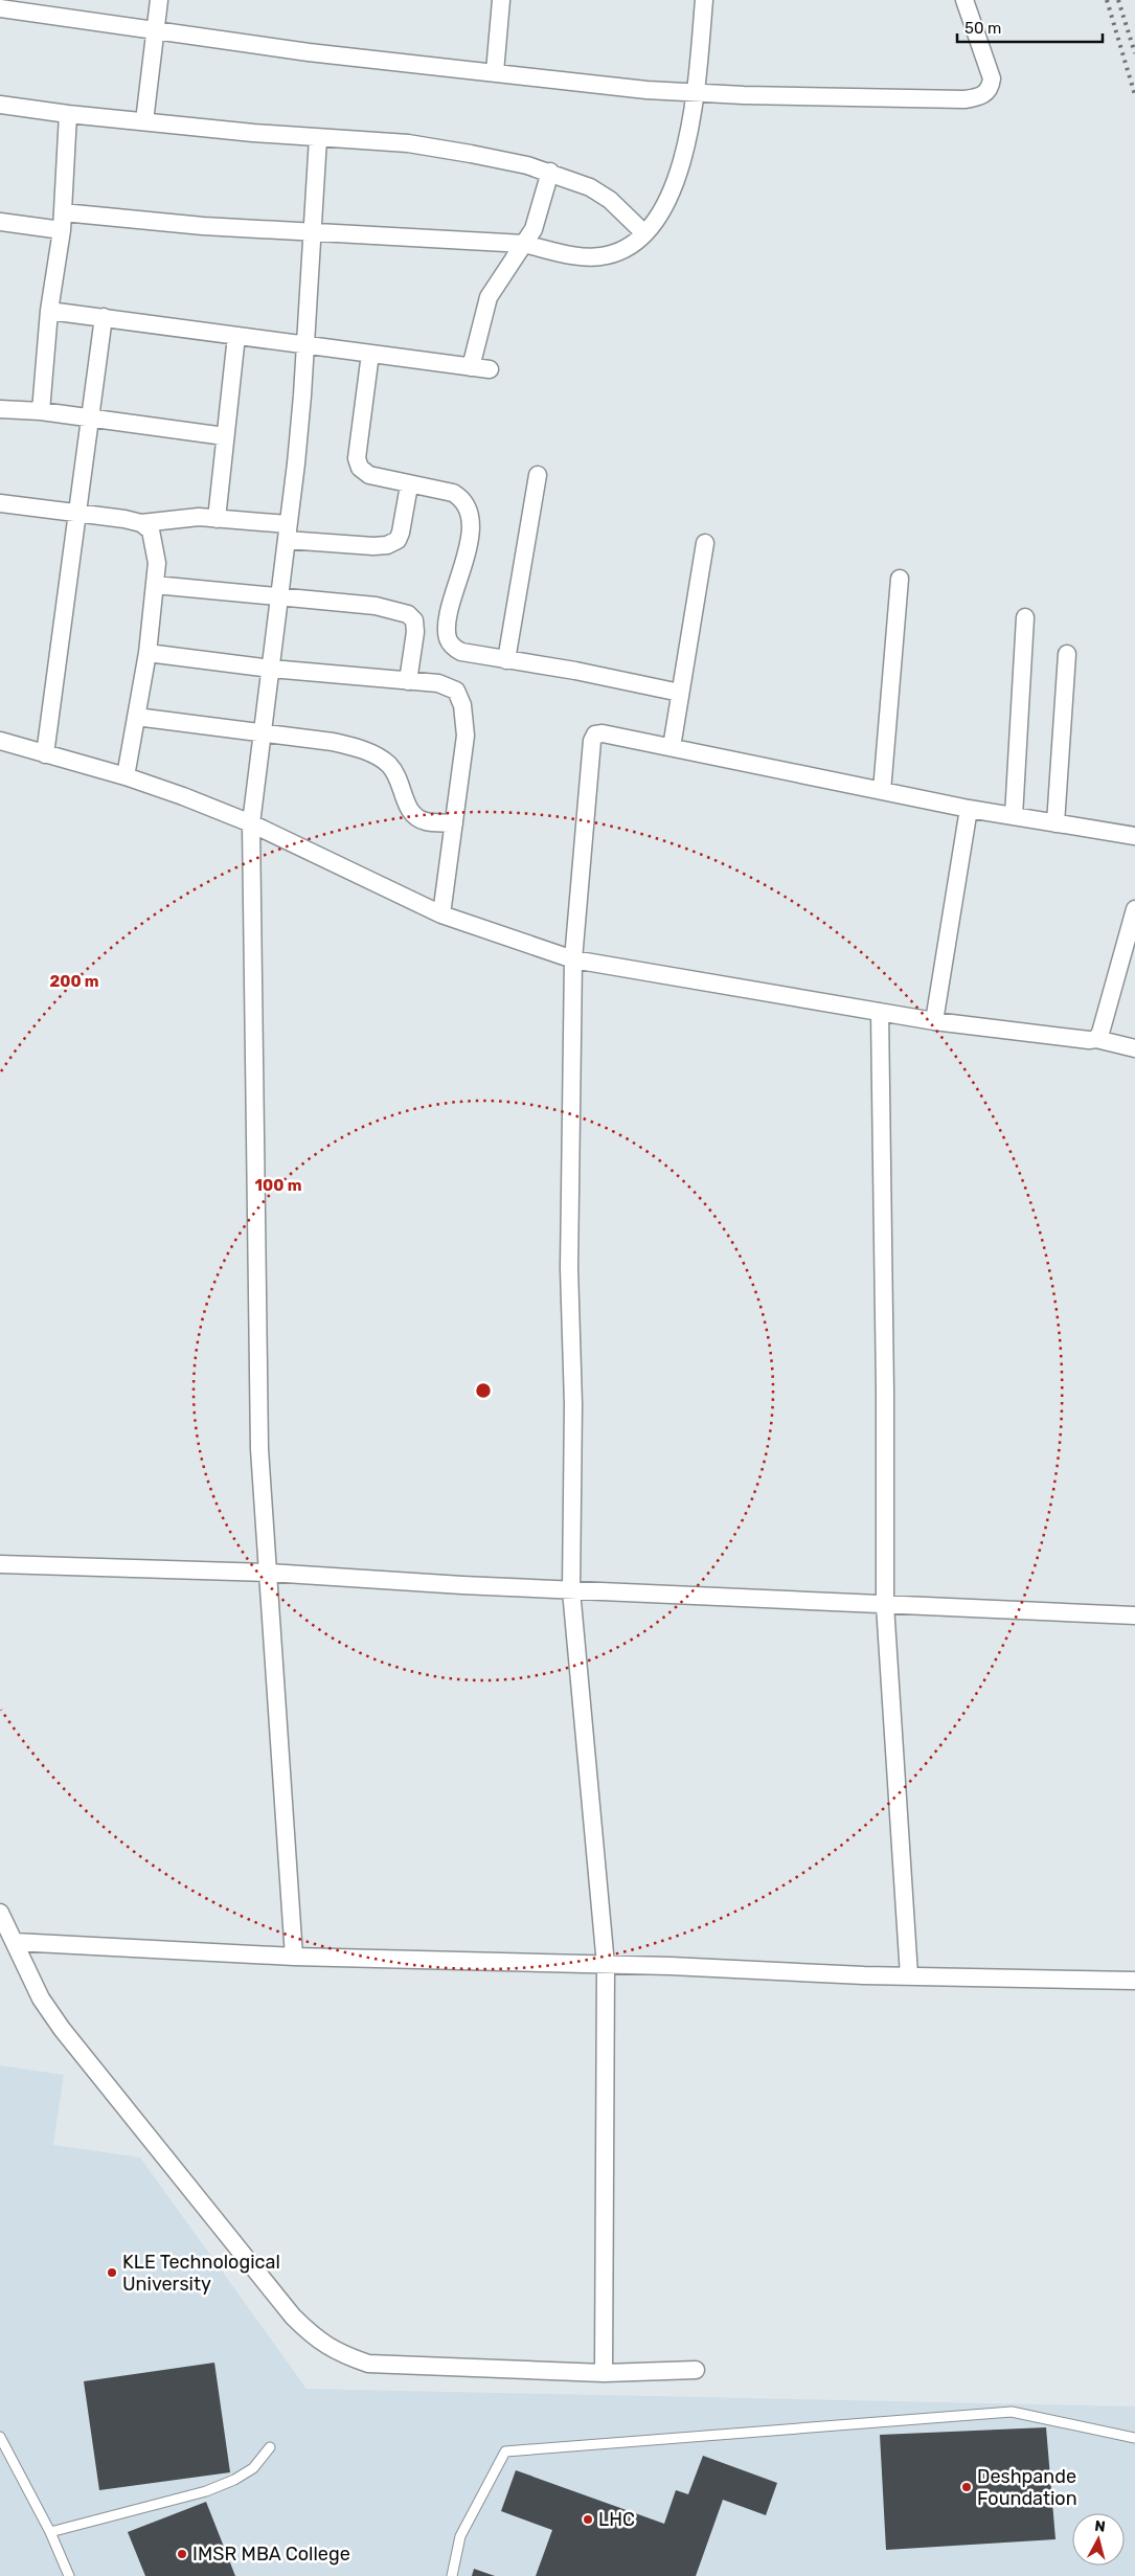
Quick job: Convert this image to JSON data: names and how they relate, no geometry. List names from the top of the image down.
{
  "places": [
    "KLE Technological University",
    "Deshpande Foundation",
    "LHC",
    "IMSR MBA College"
  ],
  "scale_bar": "50 m",
  "north": "top",
  "rings": ["200 m", "100 m"]
}
